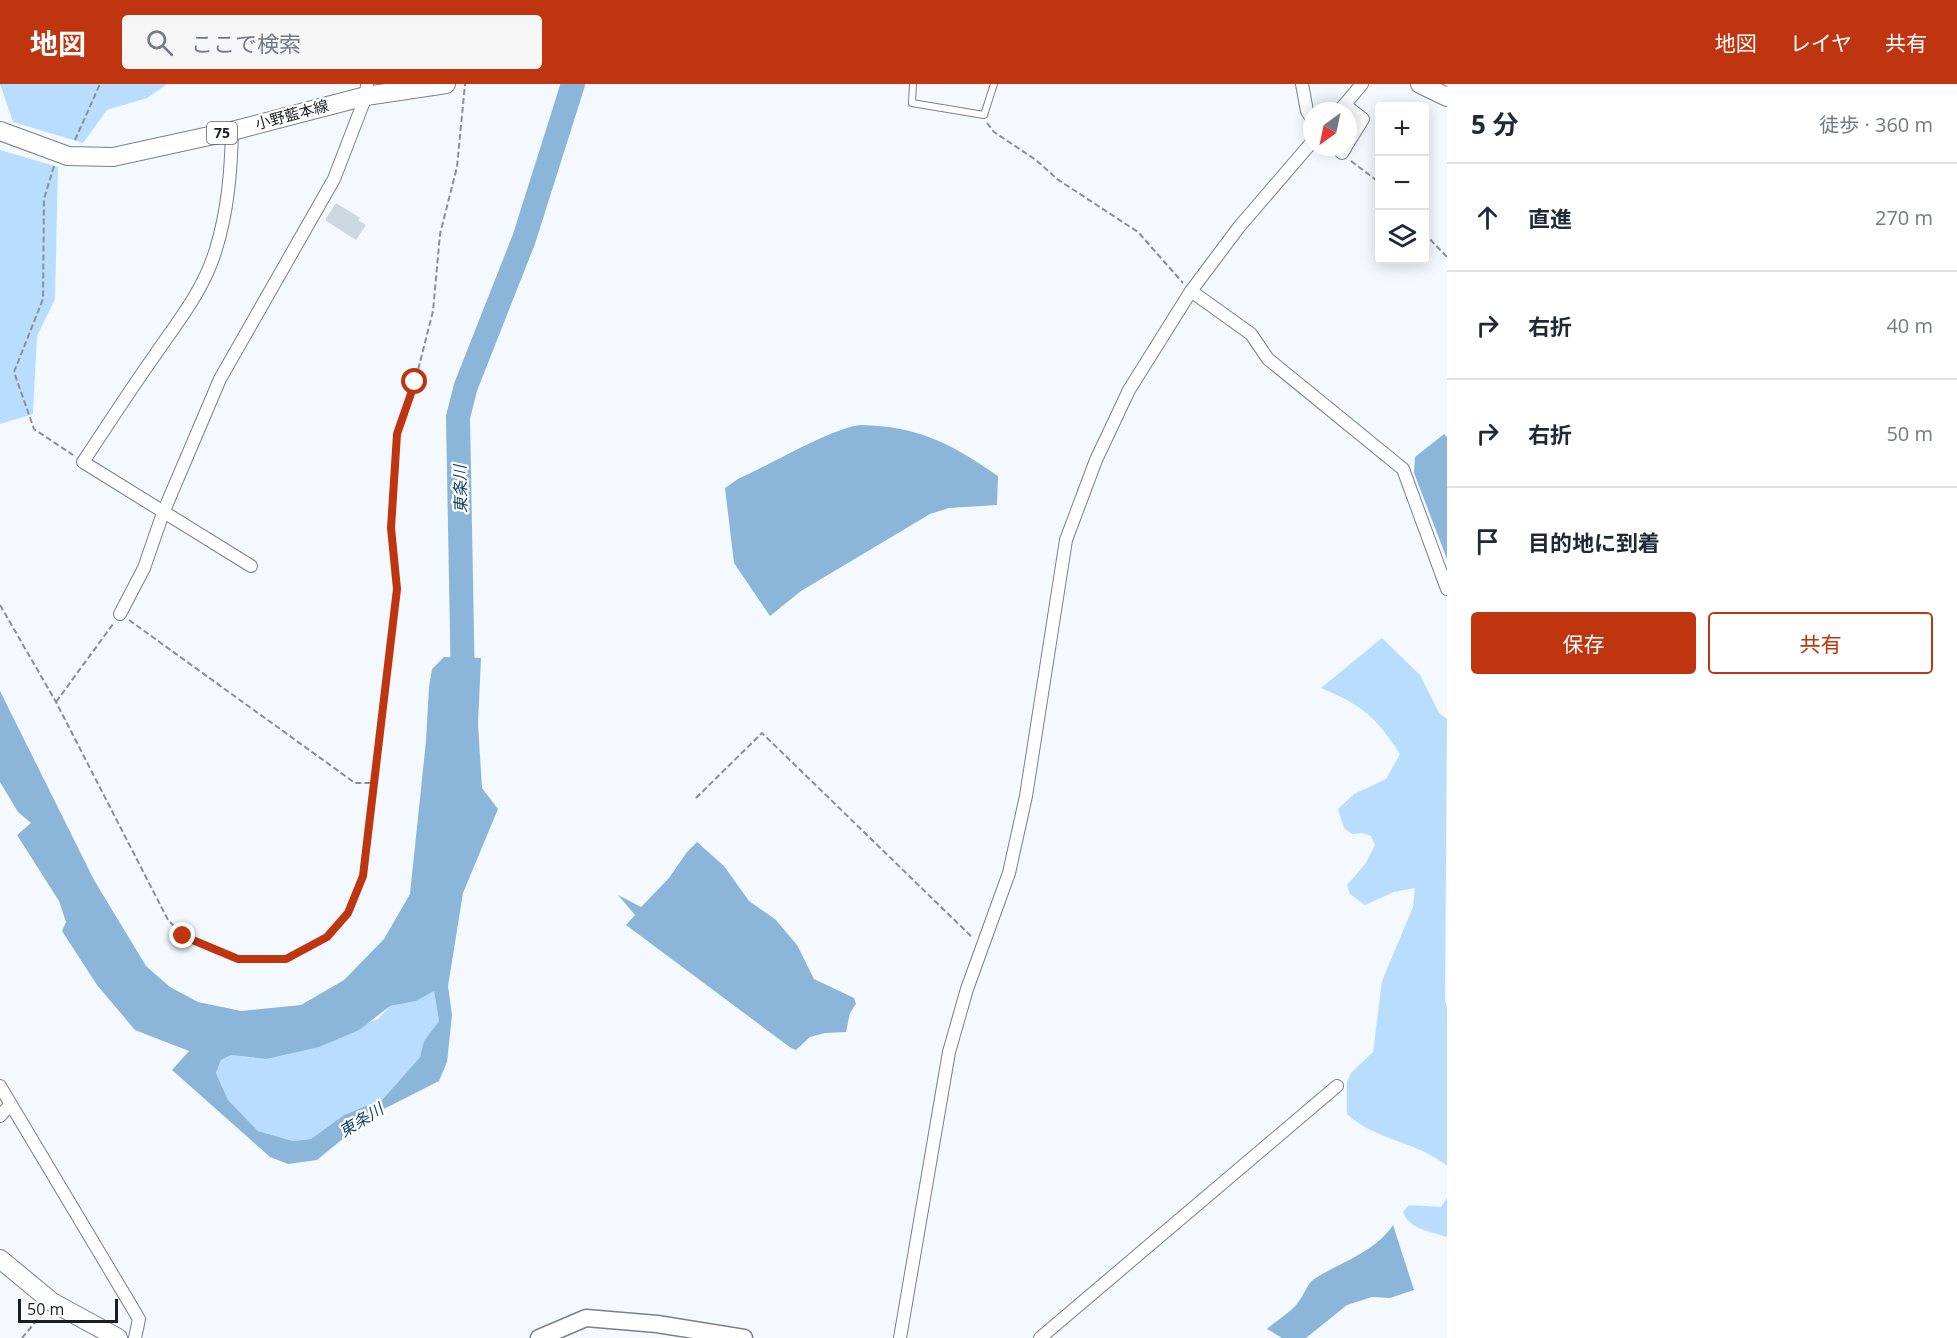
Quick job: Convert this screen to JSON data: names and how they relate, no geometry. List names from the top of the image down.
{
  "streets": {
    "main road": ["小野藍本線", "75"]
  },
  "water": ["東条川"],
  "scale_bar": "50 m",
  "north": "bottom left",
  "page": {
    "header": "地図",
    "search": "ここで検索",
    "nav": ["地図", "レイヤ", "共有"],
    "heading": ["5 分", "徒歩 · 360 m"],
    "map_buttons": ["+", "−"],
    "list": [
      ["直進", "270 m"],
      ["右折", "40 m"],
      ["右折", "50 m"],
      "目的地に到着"
    ],
    "buttons": ["保存", "共有"],
    "scale": "50 m"
  }
}
